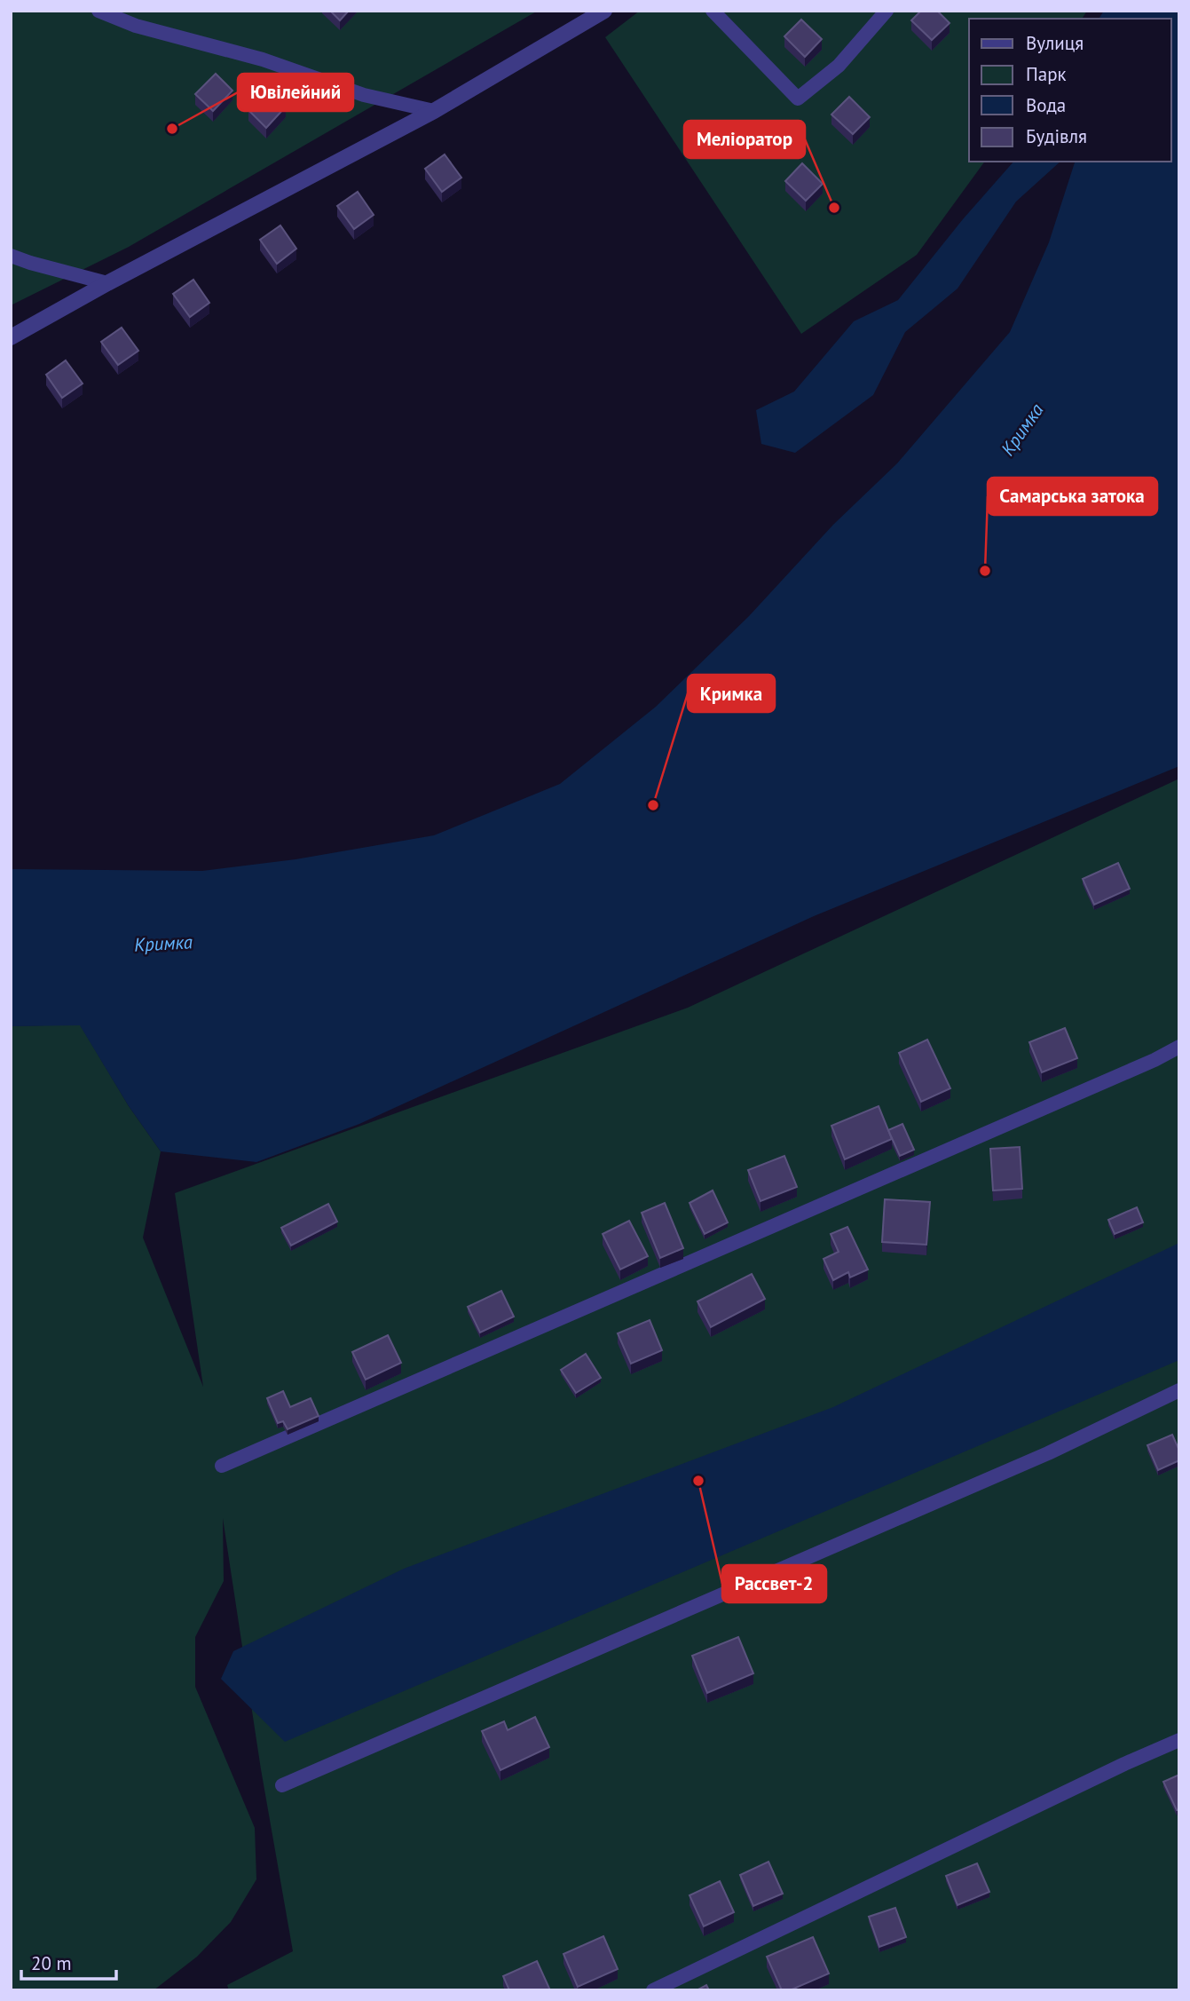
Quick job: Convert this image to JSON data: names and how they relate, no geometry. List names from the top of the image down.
{
  "water": ["Кримка"],
  "places": [
    "Ювілейний",
    "Меліоратор",
    "Самарська затока",
    "Кримка",
    "Рассвет-2"
  ],
  "legend": [
    "Вулиця",
    "Парк",
    "Вода",
    "Будівля"
  ],
  "scale_bar": "20 m"
}
